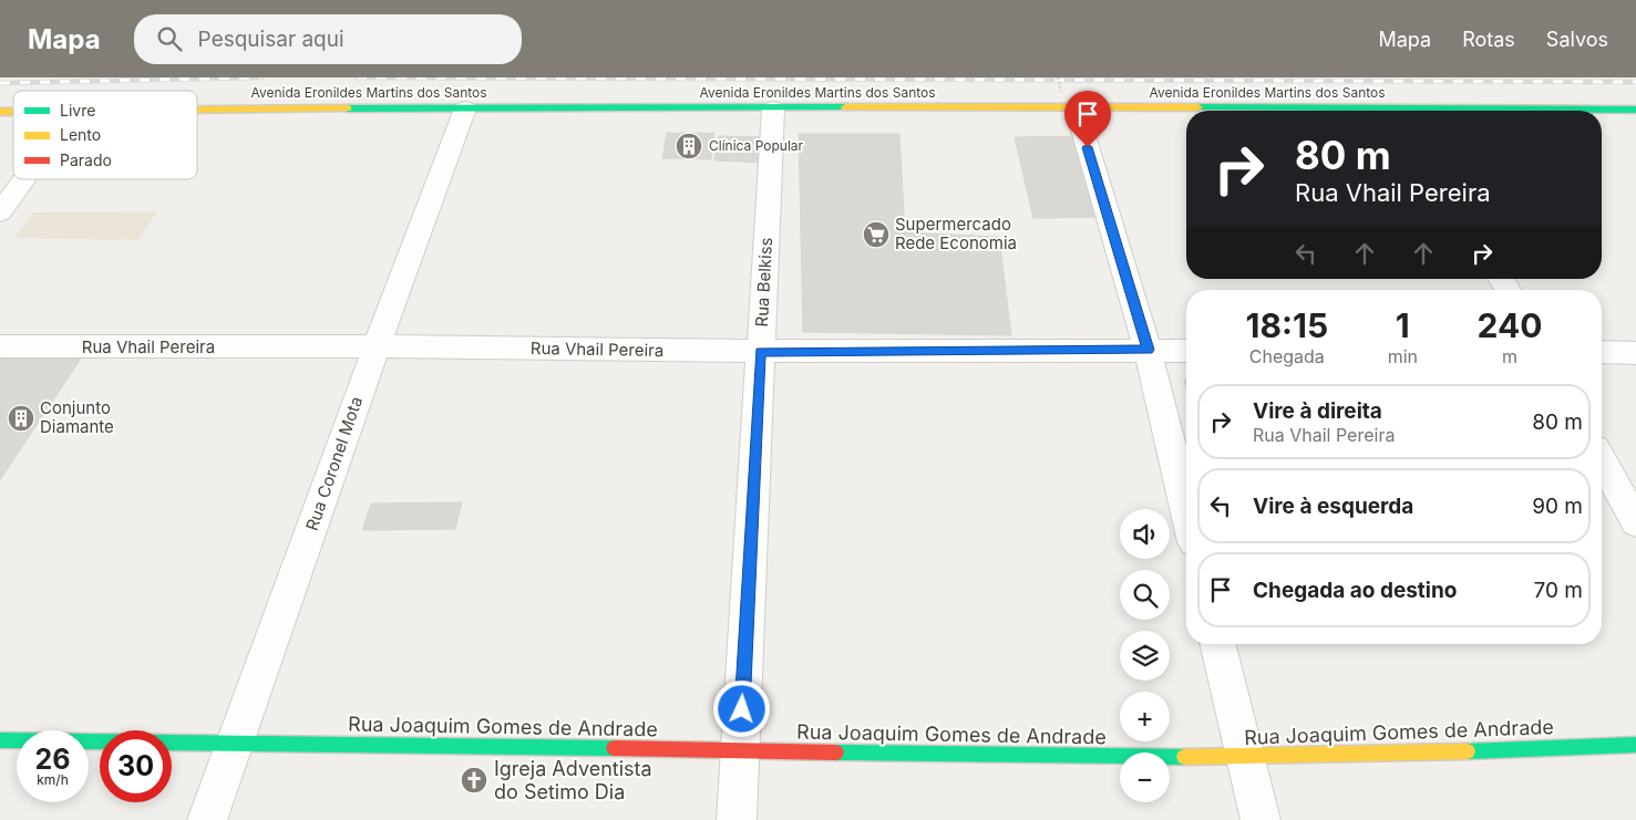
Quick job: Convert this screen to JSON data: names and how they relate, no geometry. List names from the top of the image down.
{
  "streets": {
    "street": [
      "Avenida Eronildes Martins dos Santos",
      "Rua Belkiss",
      "Rua Vhail Pereira",
      "Rua Coronel Mota",
      "Rua Joaquim Gomes de Andrade"
    ]
  },
  "crossings": [
    ["Avenida Eronildes Martins dos Santos", "Rua Belkiss"],
    ["Avenida Eronildes Martins dos Santos", "Rua Coronel Mota"],
    ["Rua Belkiss", "Rua Vhail Pereira"],
    ["Rua Belkiss", "Rua Joaquim Gomes de Andrade"],
    ["Rua Vhail Pereira", "Rua Coronel Mota"],
    ["Rua Coronel Mota", "Rua Joaquim Gomes de Andrade"]
  ],
  "places": {
    "building": ["Clínica Popular", "Conjunto Diamante"],
    "supermarket": ["Supermercado Rede Economia"],
    "church": ["Igreja Adventista do Setimo Dia"]
  },
  "legend": ["Livre", "Lento", "Parado"],
  "page": {
    "header": "Mapa",
    "search": "Pesquisar aqui",
    "nav": ["Mapa", "Rotas", "Salvos"],
    "turn": ["80 m", "Rua Vhail Pereira"],
    "eta": [
      "18:15",
      "Chegada",
      "1",
      "min",
      "240",
      "m"
    ],
    "list": [
      {
        "name": "Vire à direita",
        "note": "Rua Vhail Pereira",
        "value": "80 m"
      },
      {
        "name": "Vire à esquerda",
        "value": "90 m"
      },
      {
        "name": "Chegada ao destino",
        "value": "70 m"
      }
    ],
    "map_buttons": ["+", "−"],
    "speed": "26 km/h",
    "limit": "30"
  }
}
